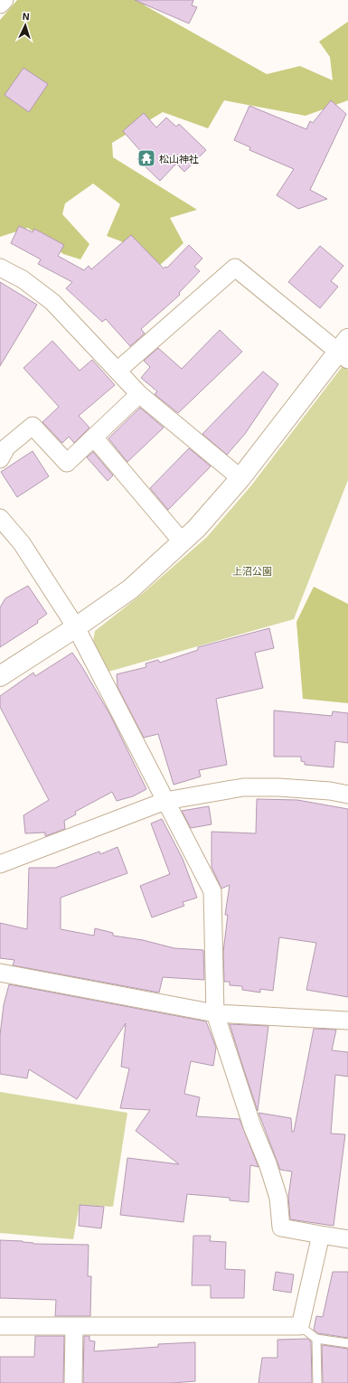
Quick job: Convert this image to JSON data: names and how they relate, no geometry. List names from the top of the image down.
{
  "parks": ["上沼公園"],
  "places": {
    "temple": ["松山神社"]
  },
  "north": "top"
}
